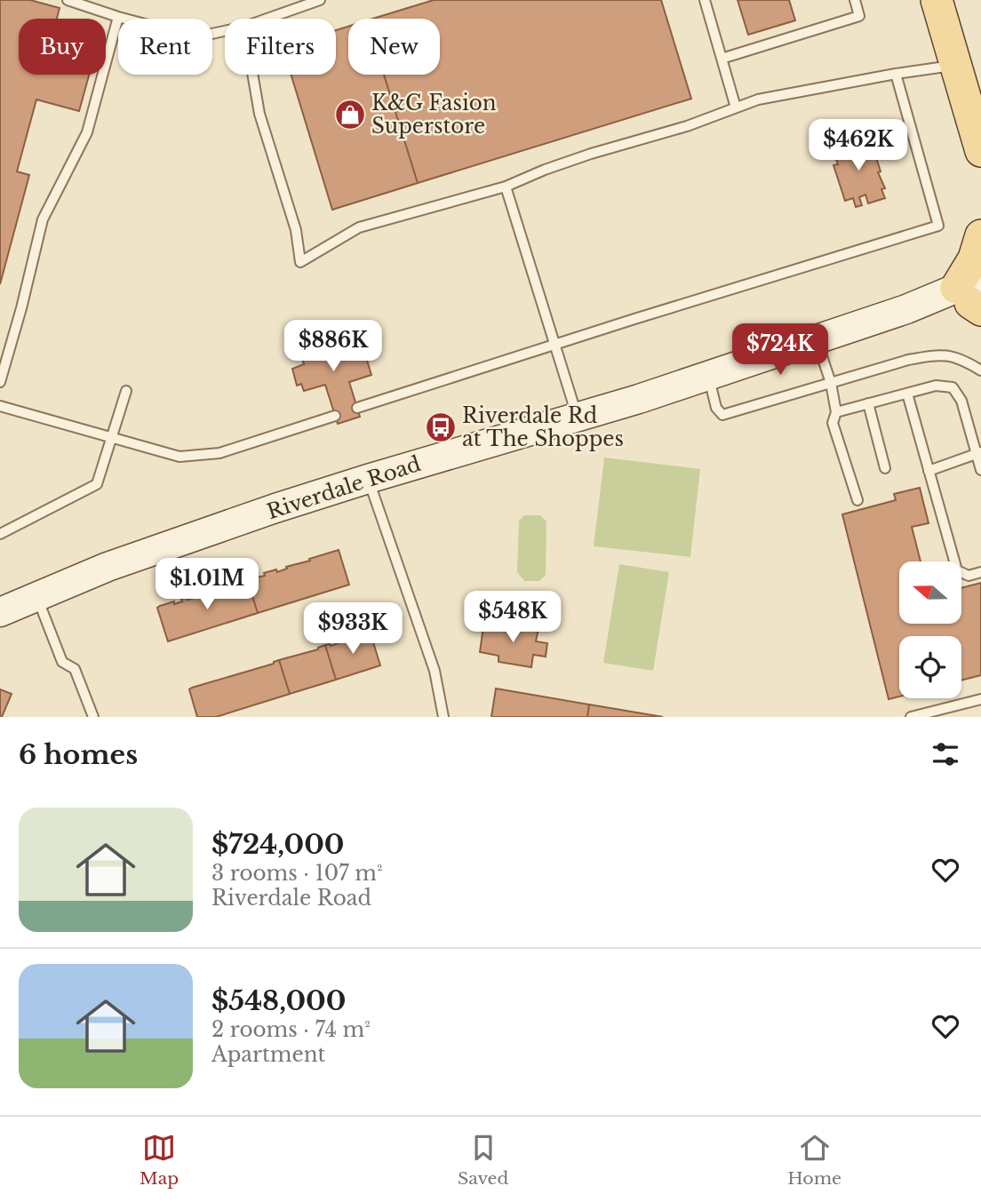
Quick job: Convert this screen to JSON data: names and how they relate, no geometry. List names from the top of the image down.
{
  "streets": {
    "main road": ["Riverdale Road"]
  },
  "places": {
    "shop": ["K&G Fasion Superstore"],
    "bus stop": ["Riverdale Rd at The Shoppes"]
  },
  "north": "left",
  "page": {
    "chip": [
      "Buy",
      "Rent",
      "Filters",
      "New"
    ],
    "price": [
      "$462K",
      "$886K",
      "$724K",
      "$1.01M",
      "$548K",
      "$933K"
    ],
    "heading": "6 homes",
    "list": [
      {
        "name": "$724,000",
        "note": "3 rooms · 107 m² · Riverdale Road"
      },
      {
        "name": "$548,000",
        "note": "2 rooms · 74 m² · Apartment"
      }
    ],
    "tabs": ["Map", "Saved", "Home"]
  }
}
